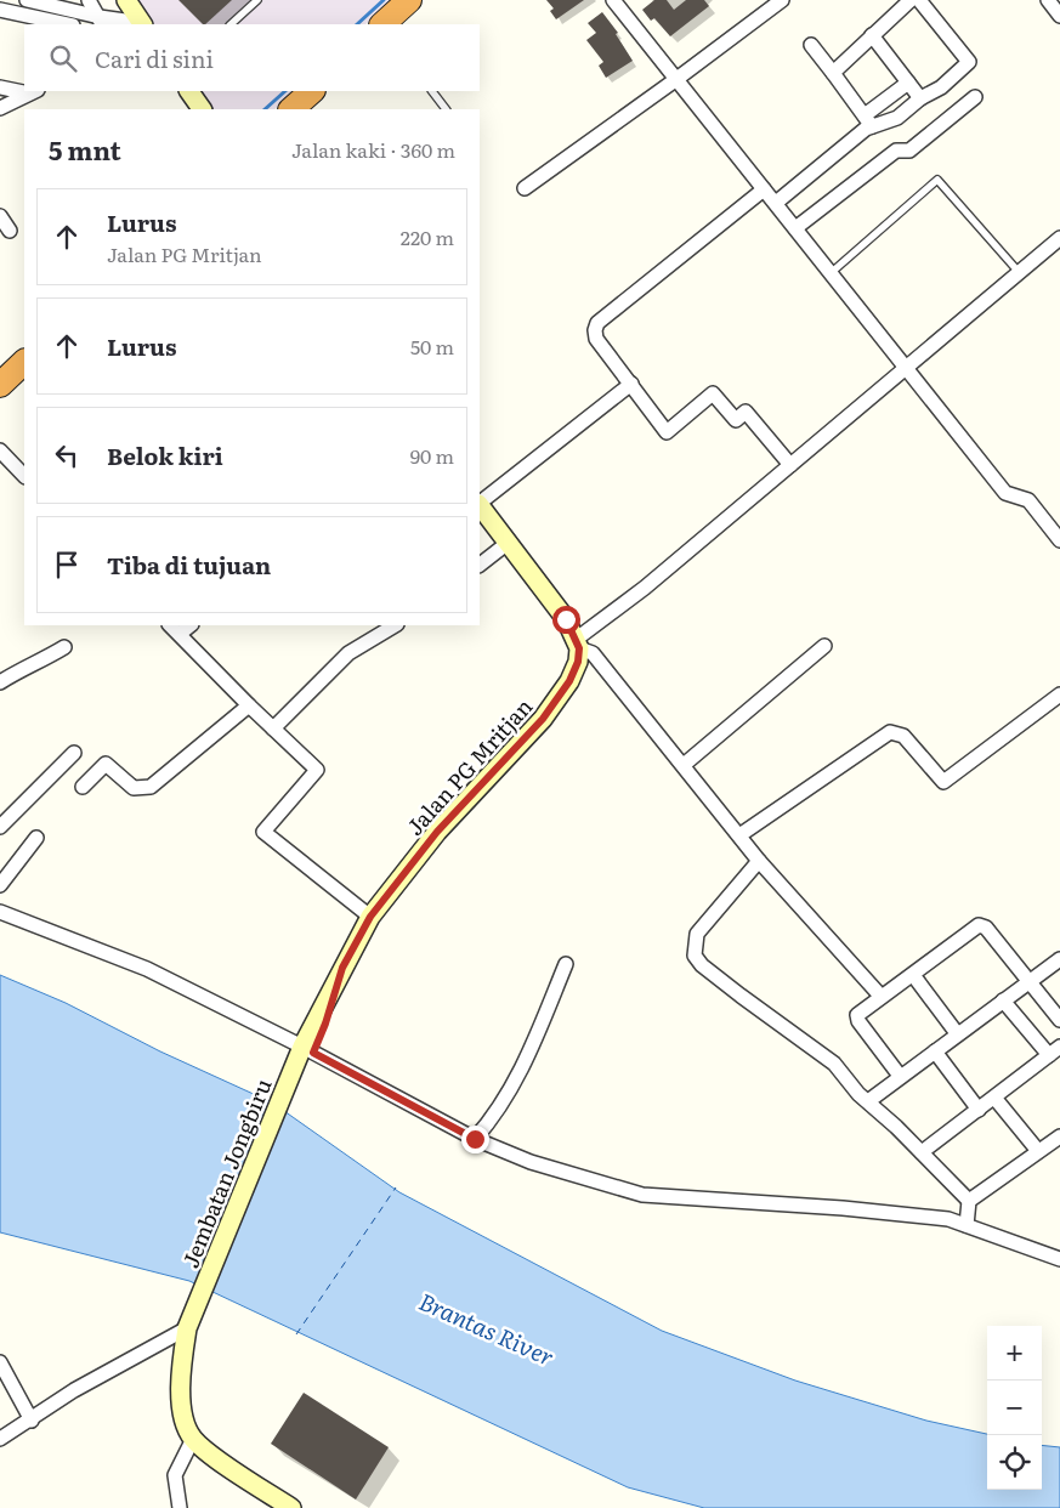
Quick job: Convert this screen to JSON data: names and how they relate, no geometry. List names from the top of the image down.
{
  "streets": {
    "main road": ["Jalan PG Mritjan", "Jembatan Jongbiru"]
  },
  "crossings": [
    ["Jalan PG Mritjan", "Jembatan Jongbiru"]
  ],
  "water": ["Brantas River"],
  "page": {
    "search": "Cari di sini",
    "heading": ["5 mnt", "Jalan kaki · 360 m"],
    "list": [
      ["Lurus", "Jalan PG Mritjan", "220 m"],
      ["Lurus", "50 m"],
      ["Belok kiri", "90 m"],
      "Tiba di tujuan"
    ],
    "map_buttons": ["+", "−"]
  }
}
